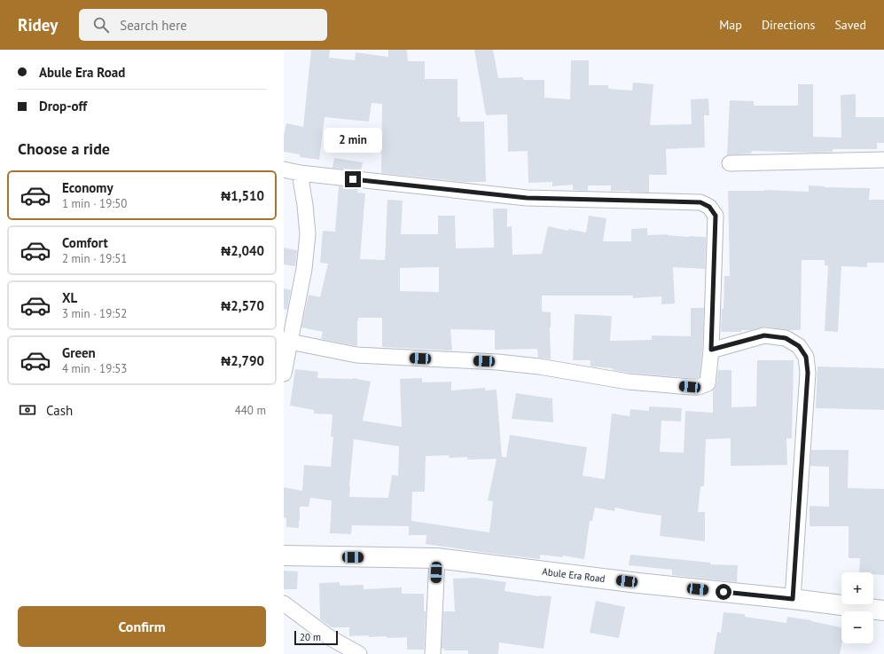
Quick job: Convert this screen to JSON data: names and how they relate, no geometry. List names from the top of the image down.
{
  "streets": {
    "street": ["Abule Era Road"]
  },
  "scale_bar": "20 m",
  "page": {
    "header": "Ridey",
    "search": "Search here",
    "nav": ["Map", "Directions", "Saved"],
    "banner": ["Abule Era Road", "Drop-off"],
    "heading": "Choose a ride",
    "bubble": "2 min",
    "list": [
      {
        "name": "Economy",
        "note": "1 min · 19:50",
        "value": "₦1,510"
      },
      {
        "name": "Comfort",
        "note": "2 min · 19:51",
        "value": "₦2,040"
      },
      {
        "name": "XL",
        "note": "3 min · 19:52",
        "value": "₦2,570"
      },
      {
        "name": "Green",
        "note": "4 min · 19:53",
        "value": "₦2,790"
      }
    ],
    "pay": ["Cash", "440 m"],
    "map_buttons": ["+", "−"],
    "buttons": "Confirm",
    "scale": "20 m"
  }
}
